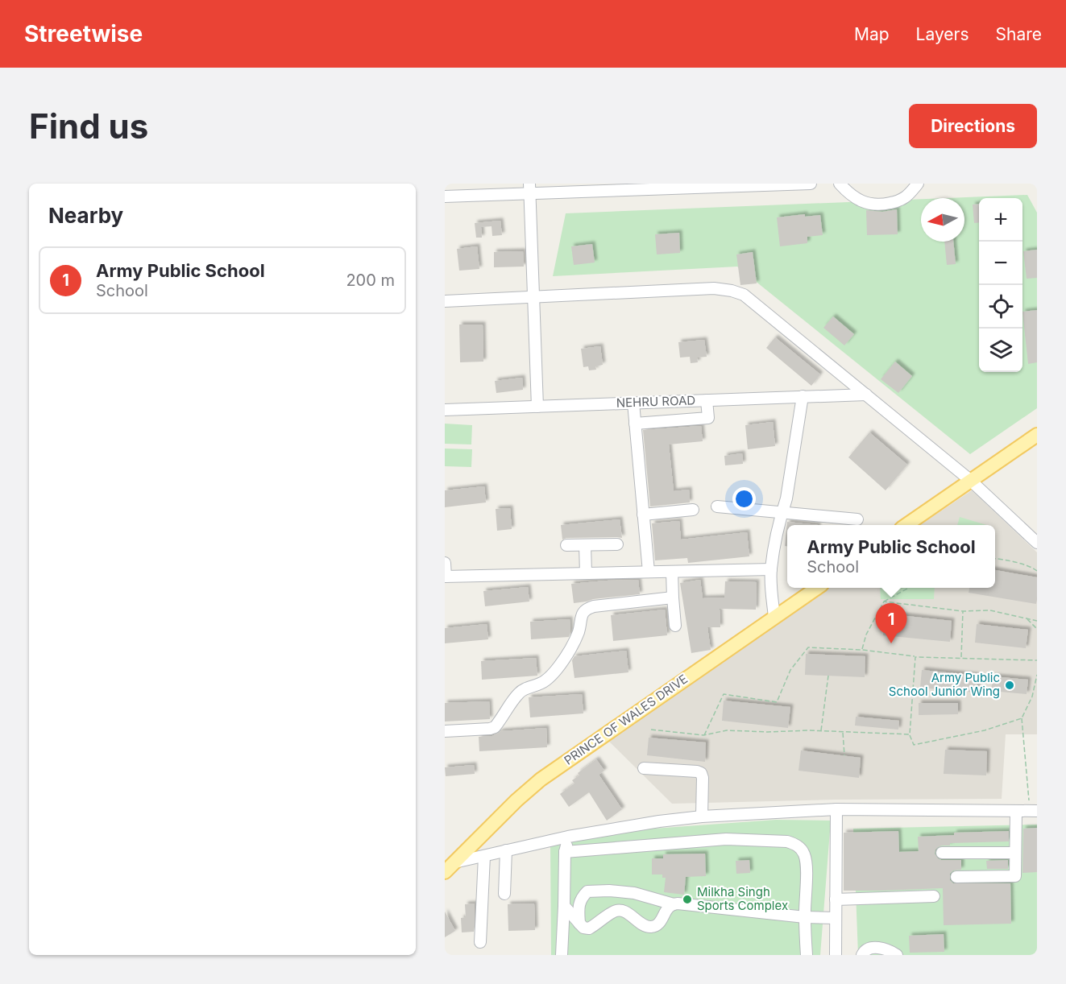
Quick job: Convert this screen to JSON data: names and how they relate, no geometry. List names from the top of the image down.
{
  "streets": {
    "main road": ["PRINCE OF WALES DRIVE"],
    "street": ["NEHRU ROAD"]
  },
  "places": ["Army Public School Junior Wing", "Milkha Singh Sports Complex"],
  "north": "left",
  "page": {
    "header": "Streetwise",
    "nav": ["Map", "Layers", "Share"],
    "buttons": "Directions",
    "title": "Find us",
    "heading": "Nearby",
    "map_buttons": ["+", "−"],
    "list": [
      {
        "mark": "1",
        "name": "Army Public School",
        "note": "School",
        "value": "200 m"
      }
    ],
    "popup": ["Army Public School", "School"],
    "pins": "1"
  }
}
